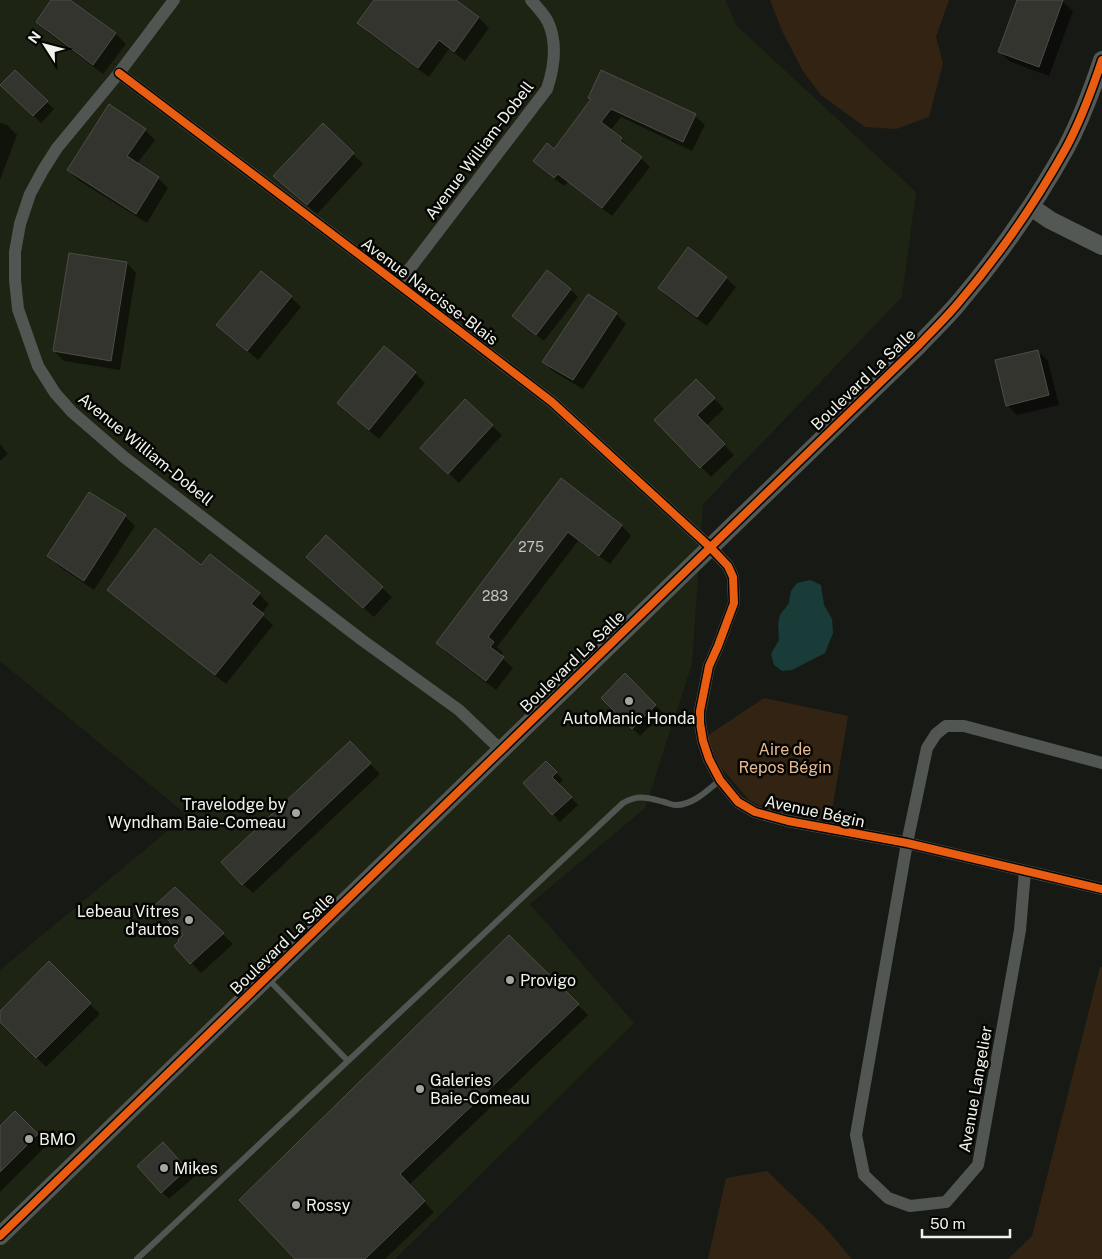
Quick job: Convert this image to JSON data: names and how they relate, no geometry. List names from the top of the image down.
{
  "streets": {
    "street": [
      "Avenue William-Dobell",
      "Avenue Narcisse-Blais",
      "Boulevard La Salle",
      "Avenue Bégin",
      "Avenue Langelier"
    ]
  },
  "crossings": [
    ["Avenue William-Dobell", "Avenue Narcisse-Blais"],
    ["Avenue William-Dobell", "Boulevard La Salle"],
    ["Avenue Narcisse-Blais", "Boulevard La Salle"],
    ["Avenue Narcisse-Blais", "Avenue Bégin"],
    ["Boulevard La Salle", "Avenue Bégin"],
    ["Avenue Bégin", "Avenue Langelier"]
  ],
  "parks": ["Aire de Repos Bégin"],
  "places": [
    "AutoManic Honda",
    "Travelodge by Wyndham Baie-Comeau",
    "Lebeau Vitres d'autos",
    "Provigo",
    "Galeries Baie-Comeau",
    "BMO",
    "Mikes",
    "Rossy"
  ],
  "house_numbers": ["275", "283"],
  "scale_bar": "50 m",
  "north": "top left"
}
